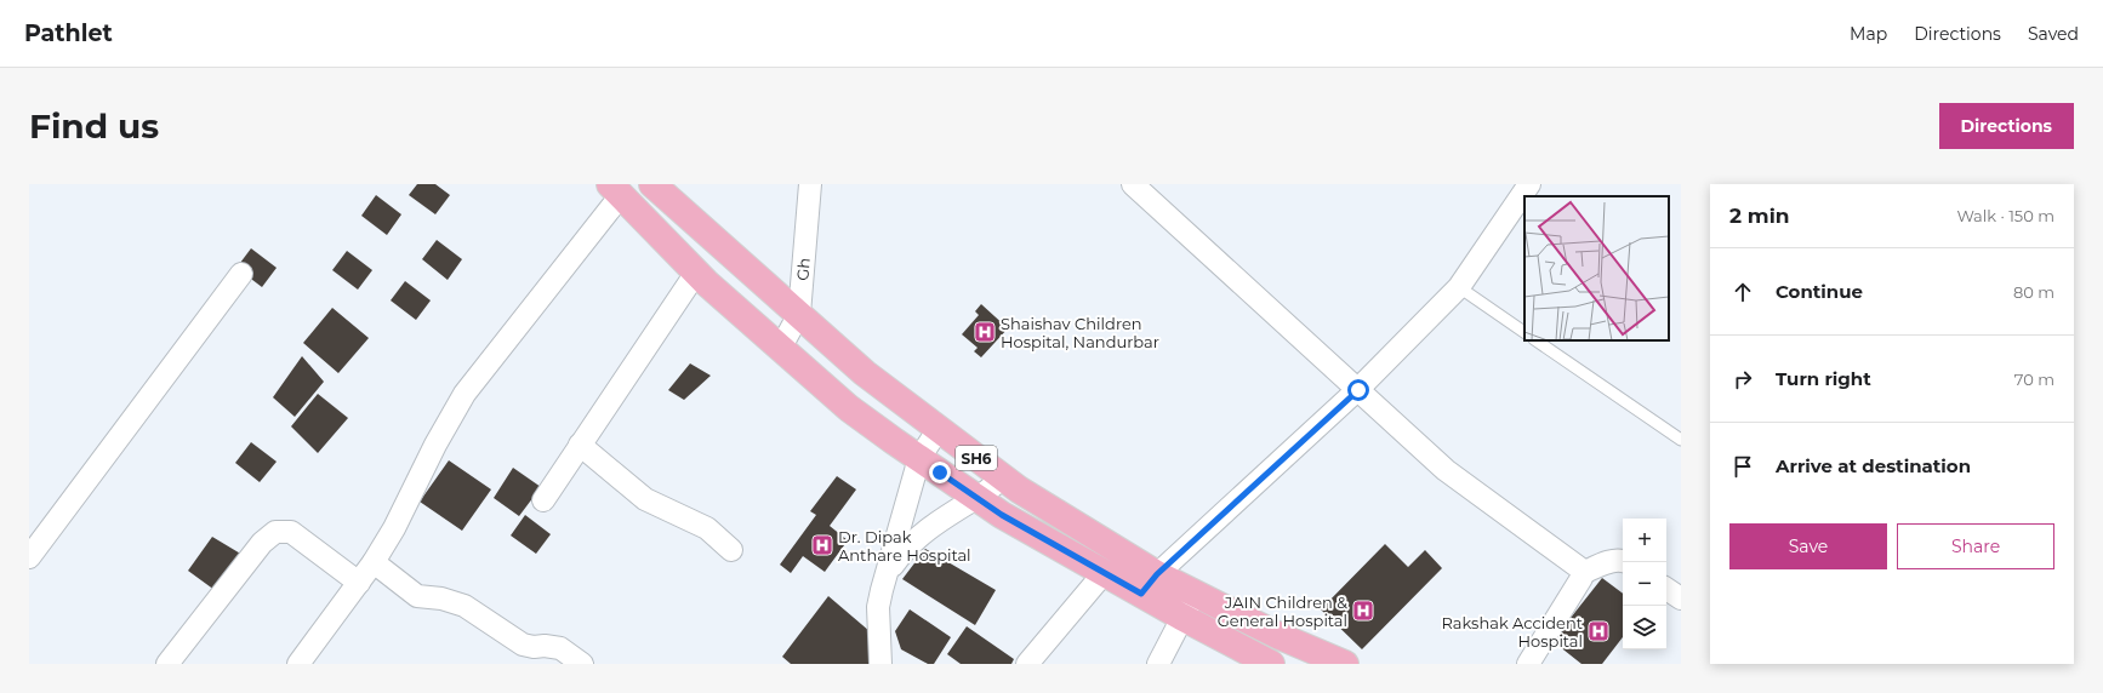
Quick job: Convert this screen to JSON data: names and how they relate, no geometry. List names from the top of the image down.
{
  "streets": {
    "main road": ["SH6"],
    "street": ["Gh"]
  },
  "crossings": [
    ["Gh", "SH6"]
  ],
  "places": {
    "hospital": [
      "Shaishav Children Hospital, Nandurbar",
      "Dr. Dipak Anthare Hospital",
      "JAIN Children & General Hospital",
      "Rakshak Accident Hospital"
    ]
  },
  "page": {
    "header": "Pathlet",
    "nav": ["Map", "Directions", "Saved"],
    "buttons": [
      "Directions",
      ["Save", "Share"]
    ],
    "title": "Find us",
    "heading": ["2 min", "Walk · 150 m"],
    "list": [
      ["Continue", "80 m"],
      ["Turn right", "70 m"],
      "Arrive at destination"
    ],
    "map_buttons": ["+", "−"]
  }
}
